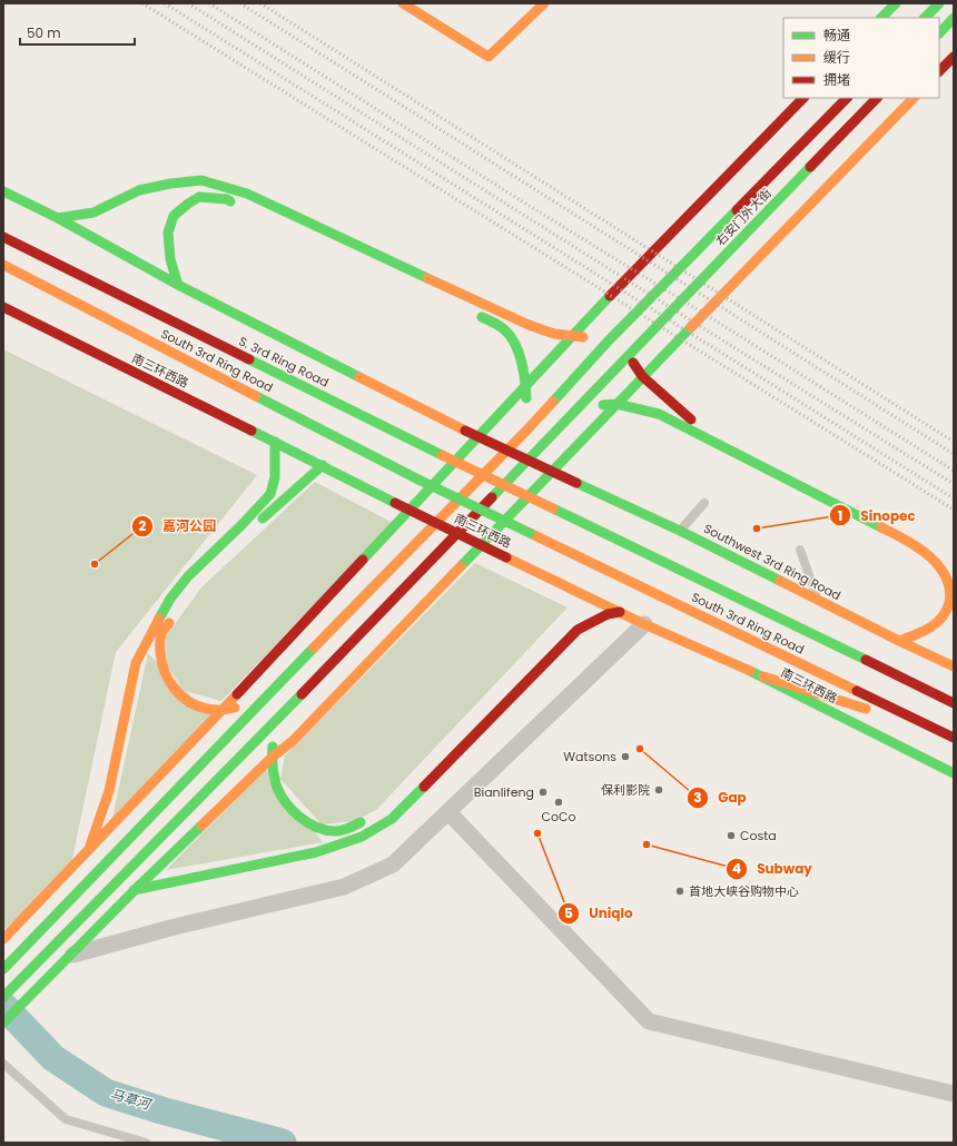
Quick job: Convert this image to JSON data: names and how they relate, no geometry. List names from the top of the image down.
{
  "streets": {
    "main road": [
      "右安门外大街",
      "South 3rd Ring Road",
      "S. 3rd Ring Road",
      "南三环西路",
      "Southwest 3rd Ring Road"
    ]
  },
  "crossings": [
    ["South 3rd Ring Road", "S. 3rd Ring Road"]
  ],
  "water": ["马草河"],
  "places": [
    "Sinopec",
    "嘉河公园",
    "Gap",
    "Watsons",
    "保利影院",
    "Bianlifeng",
    "CoCo",
    "Uniqlo",
    "Costa",
    "Subway",
    "首地大峡谷购物中心"
  ],
  "legend": ["畅通", "缓行", "拥堵"],
  "scale_bar": "50 m"
}
